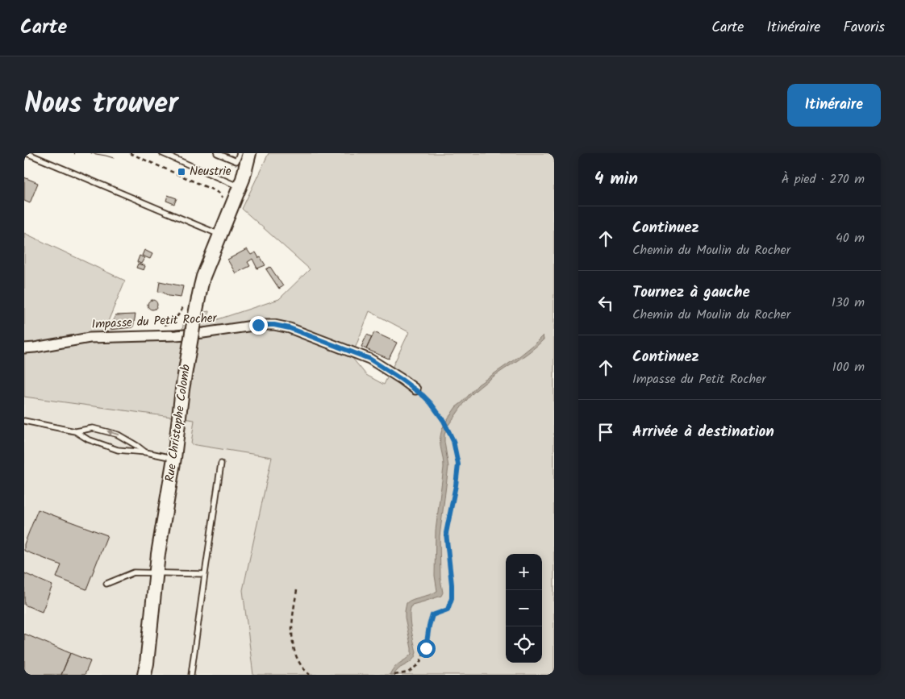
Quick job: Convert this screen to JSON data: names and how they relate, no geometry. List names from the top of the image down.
{
  "streets": {
    "street": ["Impasse du Petit Rocher", "Rue Christophe Colomb"]
  },
  "places": {
    "transit": ["Neustrie"]
  },
  "page": {
    "header": "Carte",
    "nav": ["Carte", "Itinéraire", "Favoris"],
    "title": "Nous trouver",
    "buttons": "Itinéraire",
    "heading": ["4 min", "À pied · 270 m"],
    "list": [
      ["Continuez", "Chemin du Moulin du Rocher", "40 m"],
      ["Tournez à gauche", "Chemin du Moulin du Rocher", "130 m"],
      ["Continuez", "Impasse du Petit Rocher", "100 m"],
      "Arrivée à destination"
    ],
    "map_buttons": ["+", "−"]
  }
}
